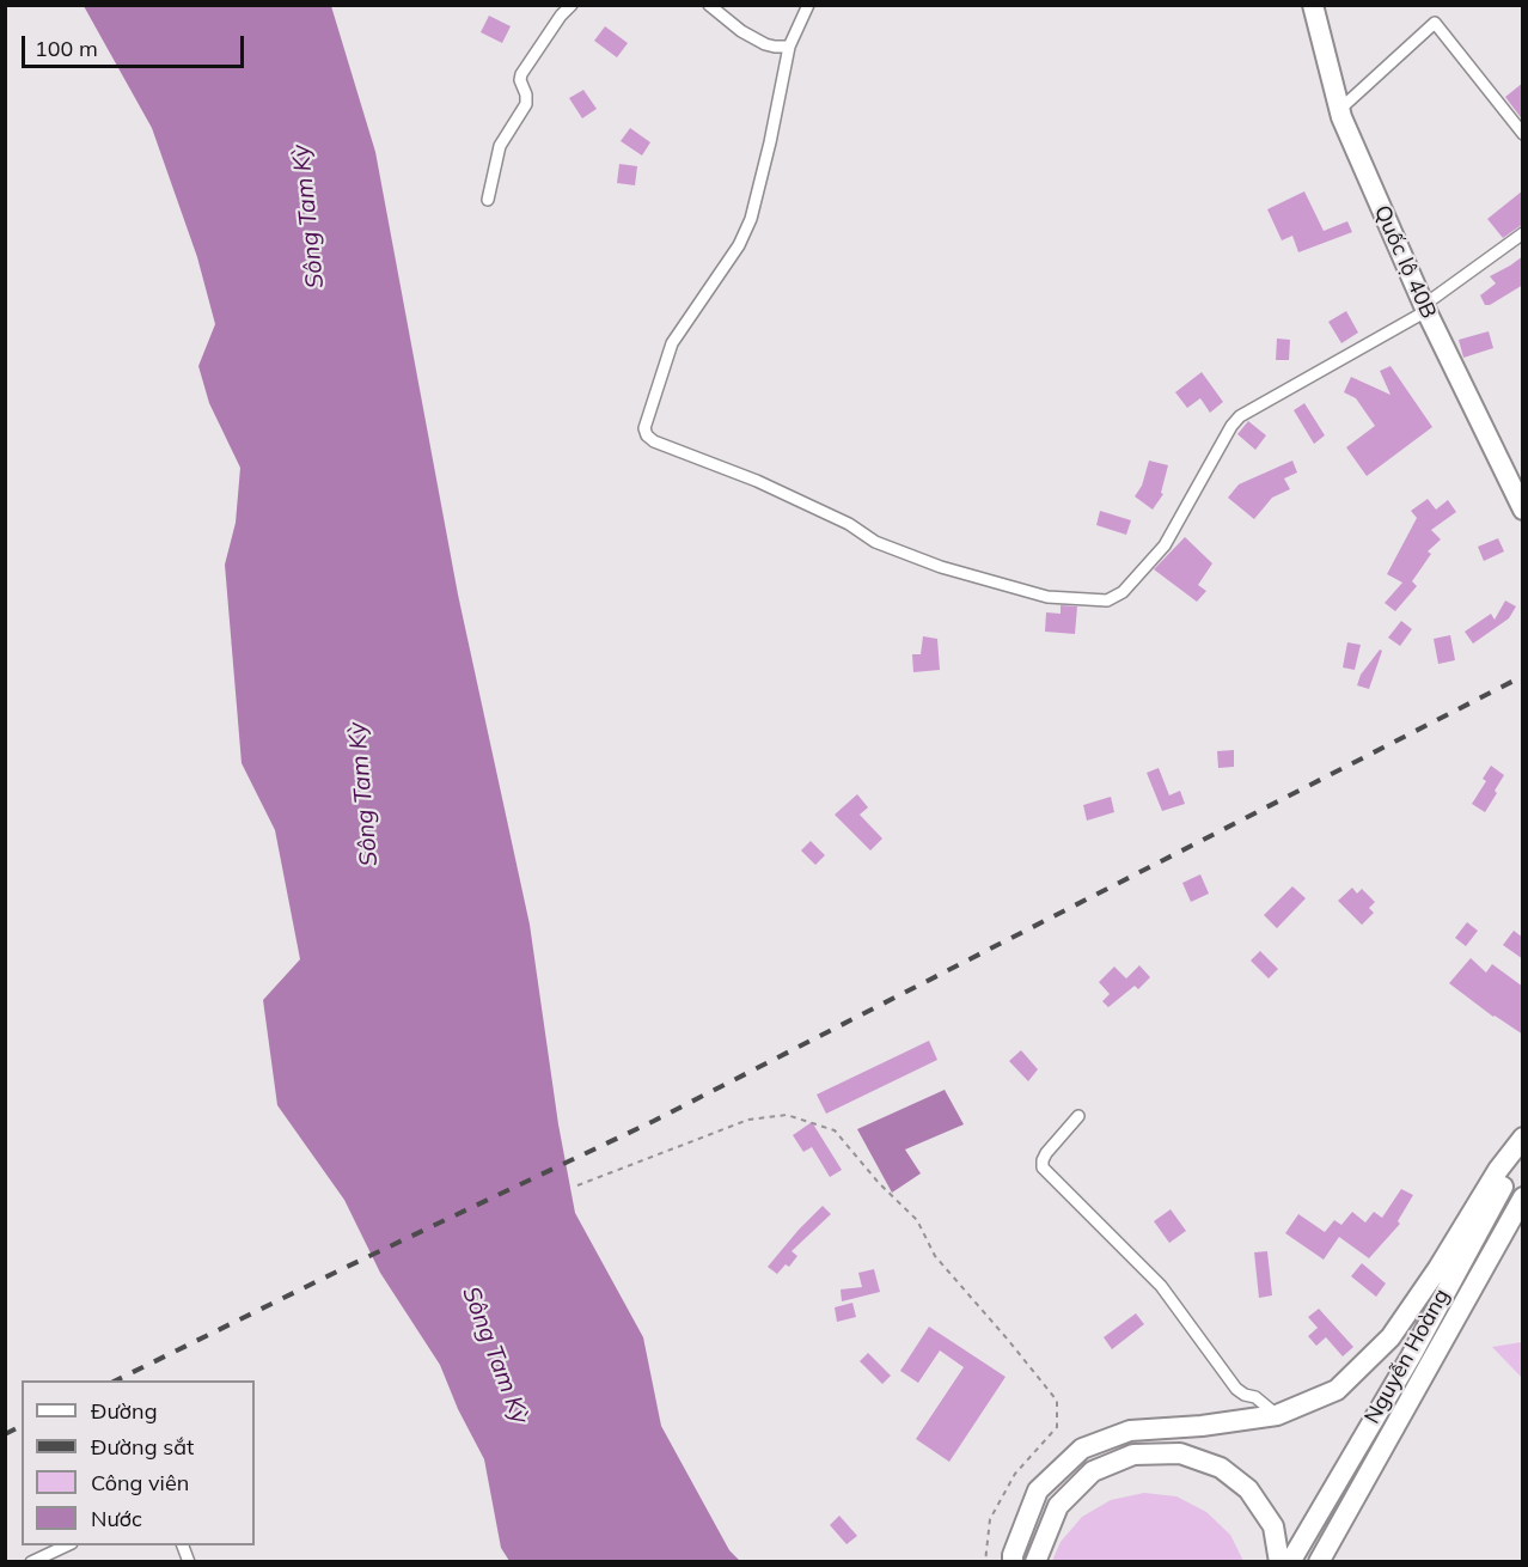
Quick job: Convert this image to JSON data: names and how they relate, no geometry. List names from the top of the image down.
{
  "streets": {
    "highway": ["Quốc lộ 40B", "Nguyễn Hoàng"]
  },
  "water": ["Sông Tam Kỳ"],
  "legend": [
    "Đường",
    "Đường sắt",
    "Công viên",
    "Nước"
  ],
  "scale_bar": "100 m"
}
